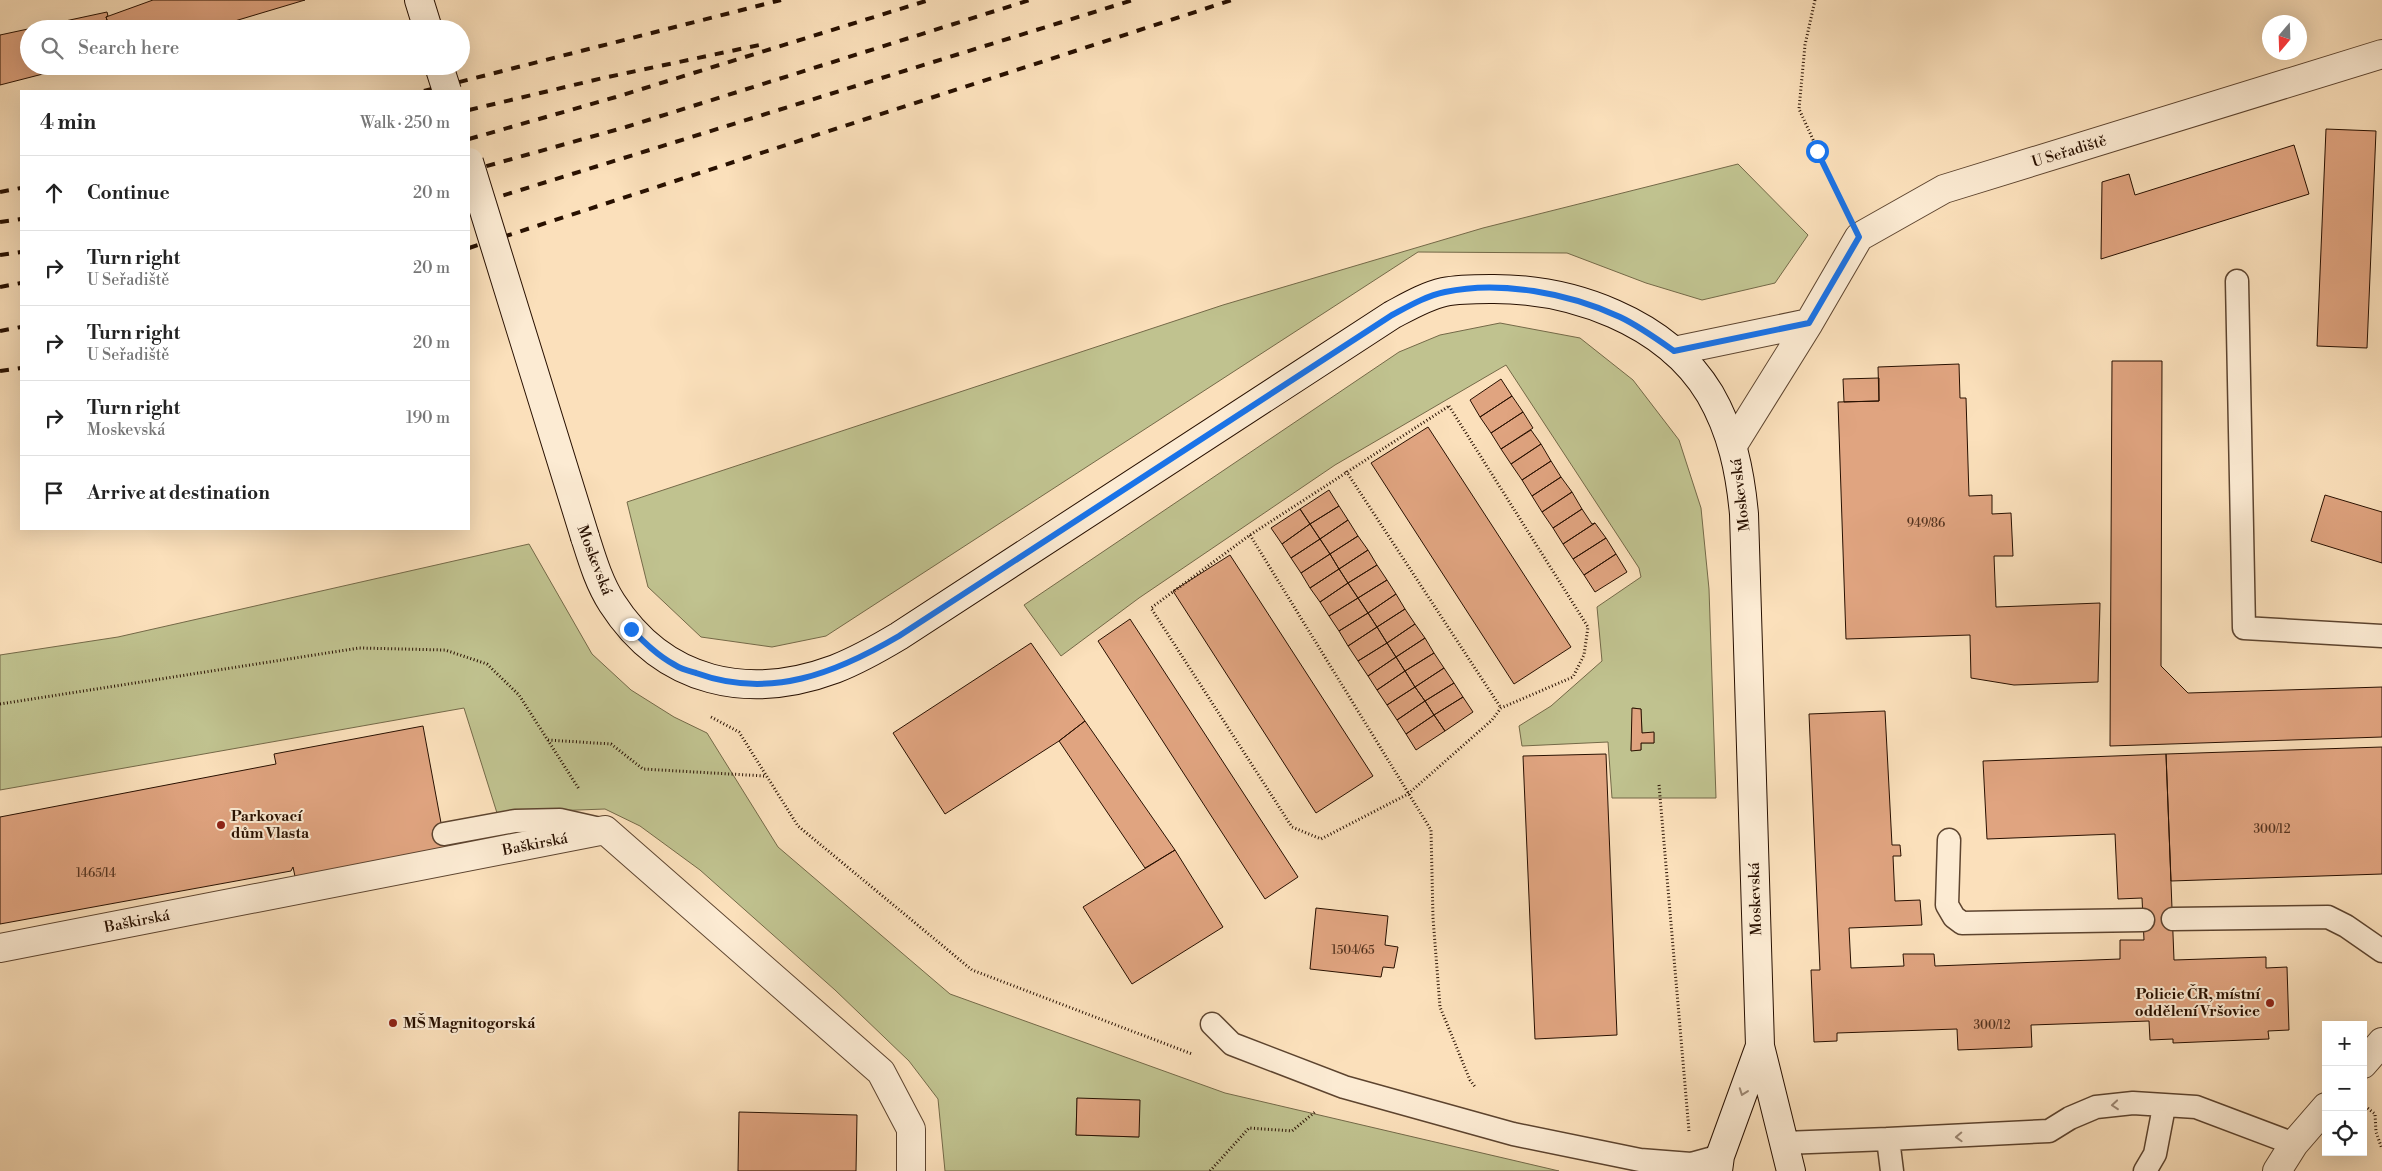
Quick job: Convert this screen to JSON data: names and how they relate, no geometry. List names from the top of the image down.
{
  "streets": {
    "street": ["U Seřadiště", "Moskevská", "Baškirská"]
  },
  "places": ["Parkovací dům Vlasta", "Policie ČR, místní oddělení Vršovice", "MŠ Magnitogorská"],
  "house_numbers": [
    "949/86",
    "300/12",
    "1465/14",
    "1504/65",
    "300/12"
  ],
  "north": "bottom",
  "page": {
    "search": "Search here",
    "heading": ["4 min", "Walk · 250 m"],
    "list": [
      ["Continue", "20 m"],
      ["Turn right", "U Seřadiště", "20 m"],
      ["Turn right", "U Seřadiště", "20 m"],
      ["Turn right", "Moskevská", "190 m"],
      "Arrive at destination"
    ],
    "map_buttons": ["+", "−"]
  }
}
